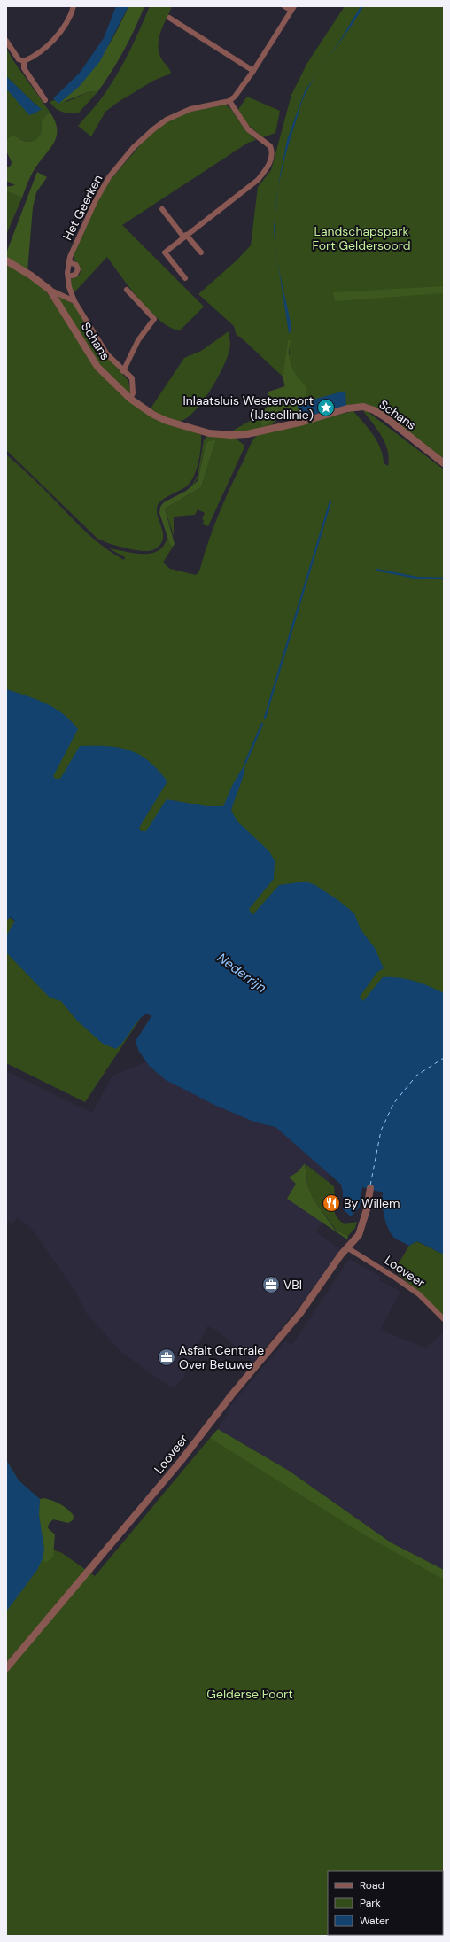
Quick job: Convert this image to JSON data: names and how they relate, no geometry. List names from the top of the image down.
{
  "streets": {
    "street": ["Het Geerken", "Schans", "Looveer"]
  },
  "crossings": [
    ["Het Geerken", "Schans"]
  ],
  "water": ["Nederrijn"],
  "parks": ["Landschapspark Fort Geldersoord", "Gelderse Poort"],
  "places": {
    "place": ["Inlaatsluis Westervoort (IJssellinie)"],
    "restaurant": ["By Willem"],
    "office": ["VBI", "Asfalt Centrale Over Betuwe"]
  },
  "legend": ["Road", "Park", "Water"]
}
